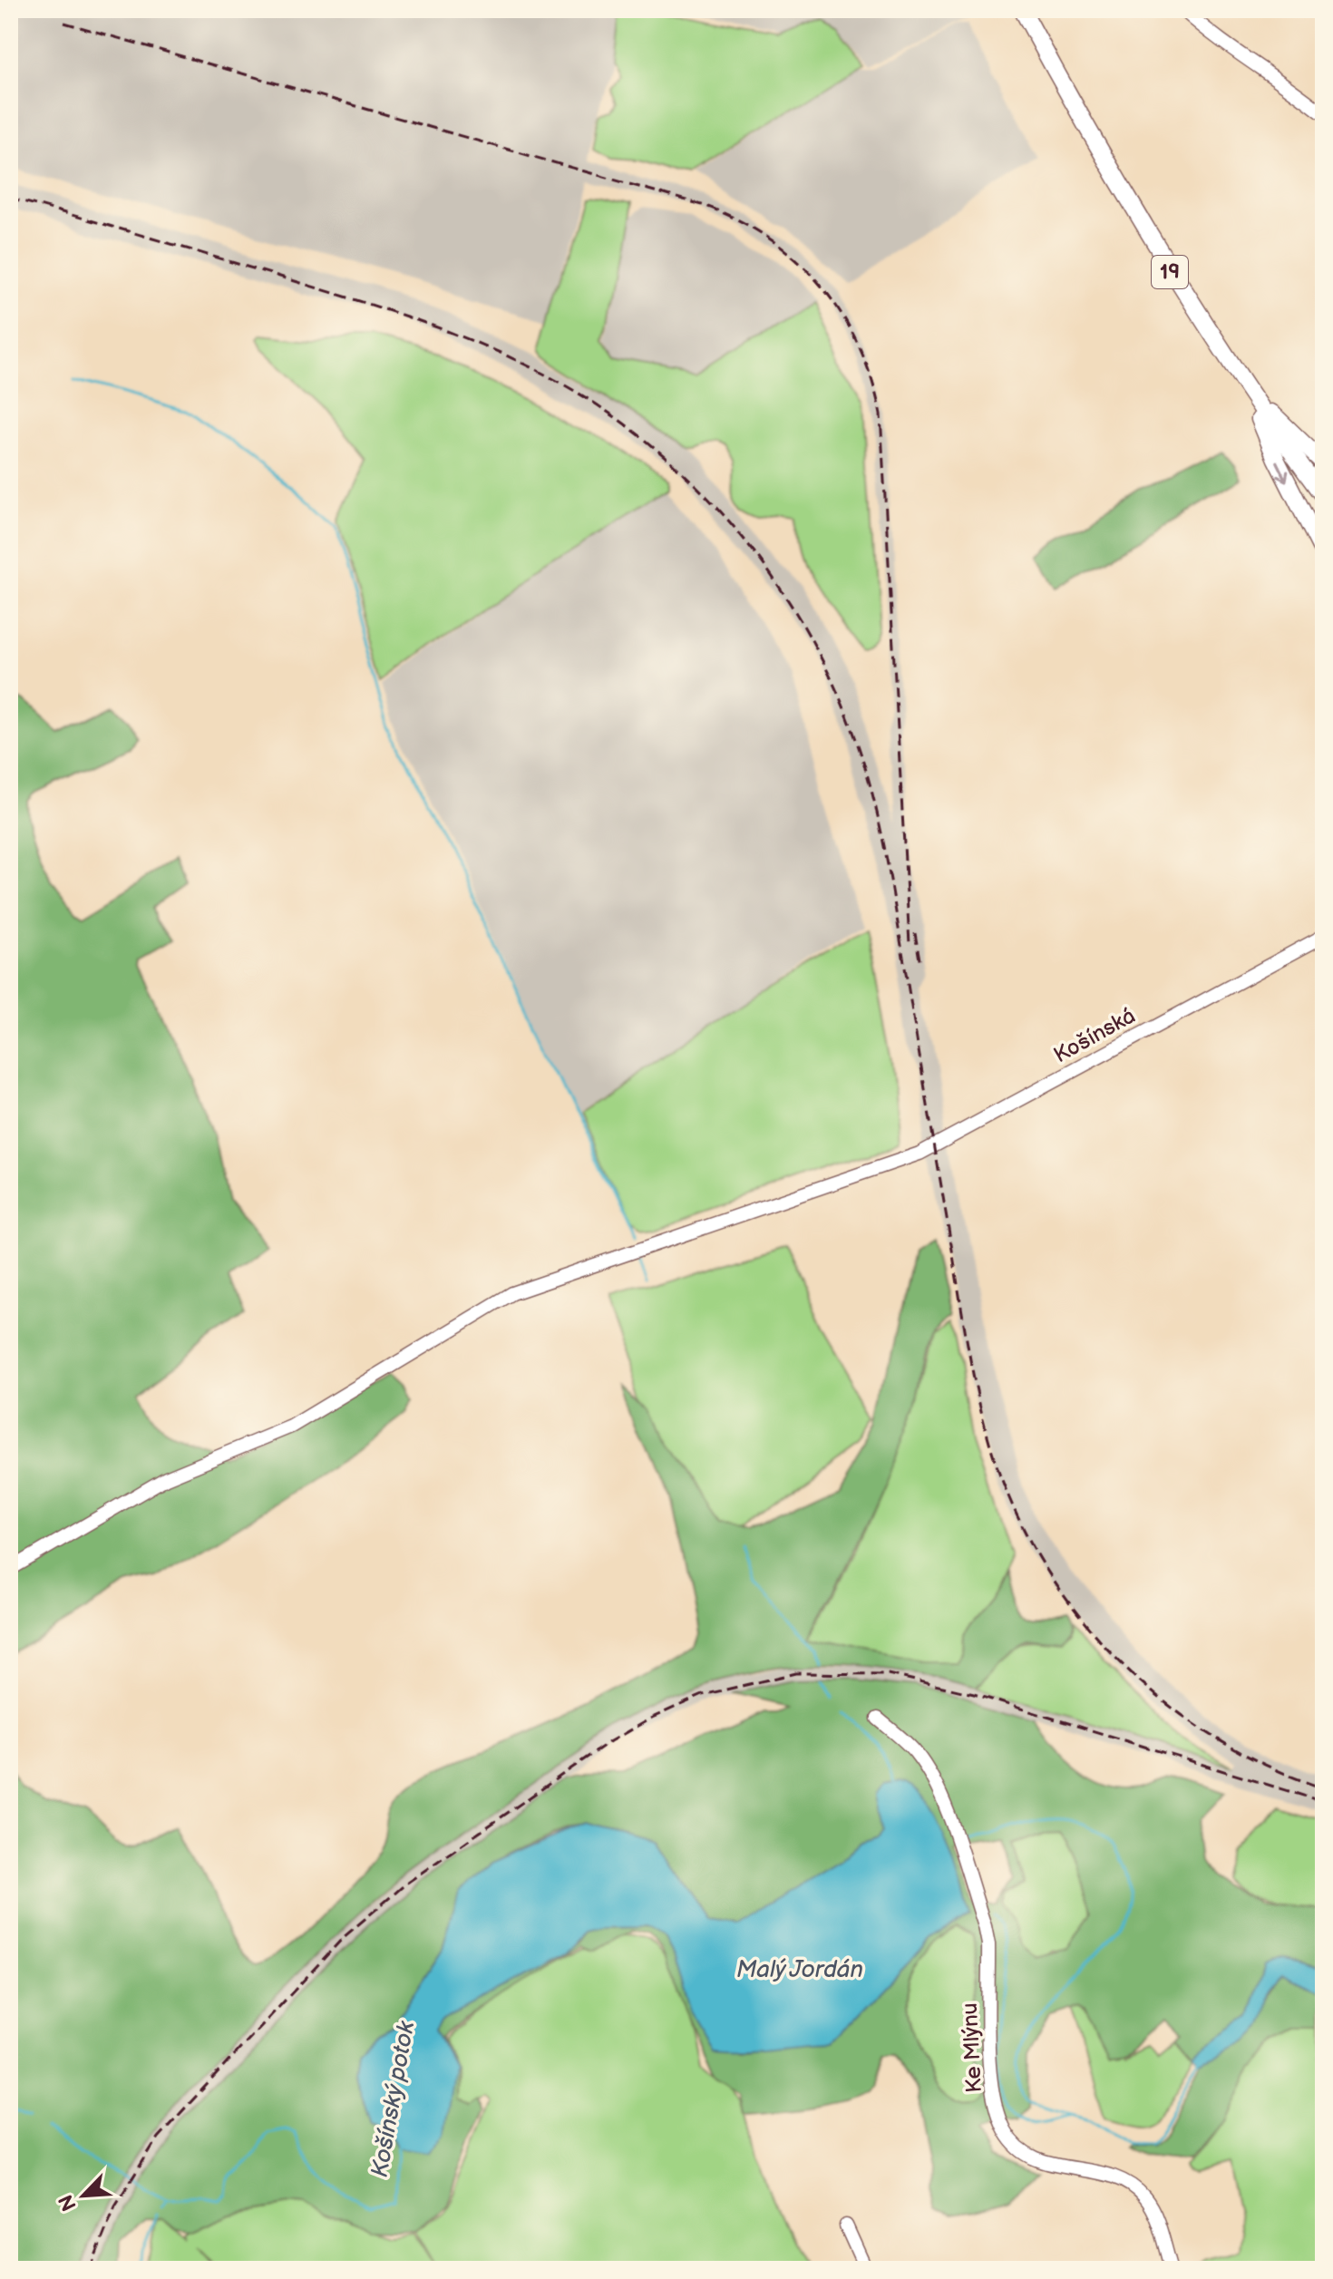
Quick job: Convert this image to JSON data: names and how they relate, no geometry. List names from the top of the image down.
{
  "streets": {
    "main road": ["19"],
    "street": ["Košínská", "Ke Mlýnu"]
  },
  "water": ["Malý Jordán", "Košínský potok"],
  "north": "bottom left"
}
